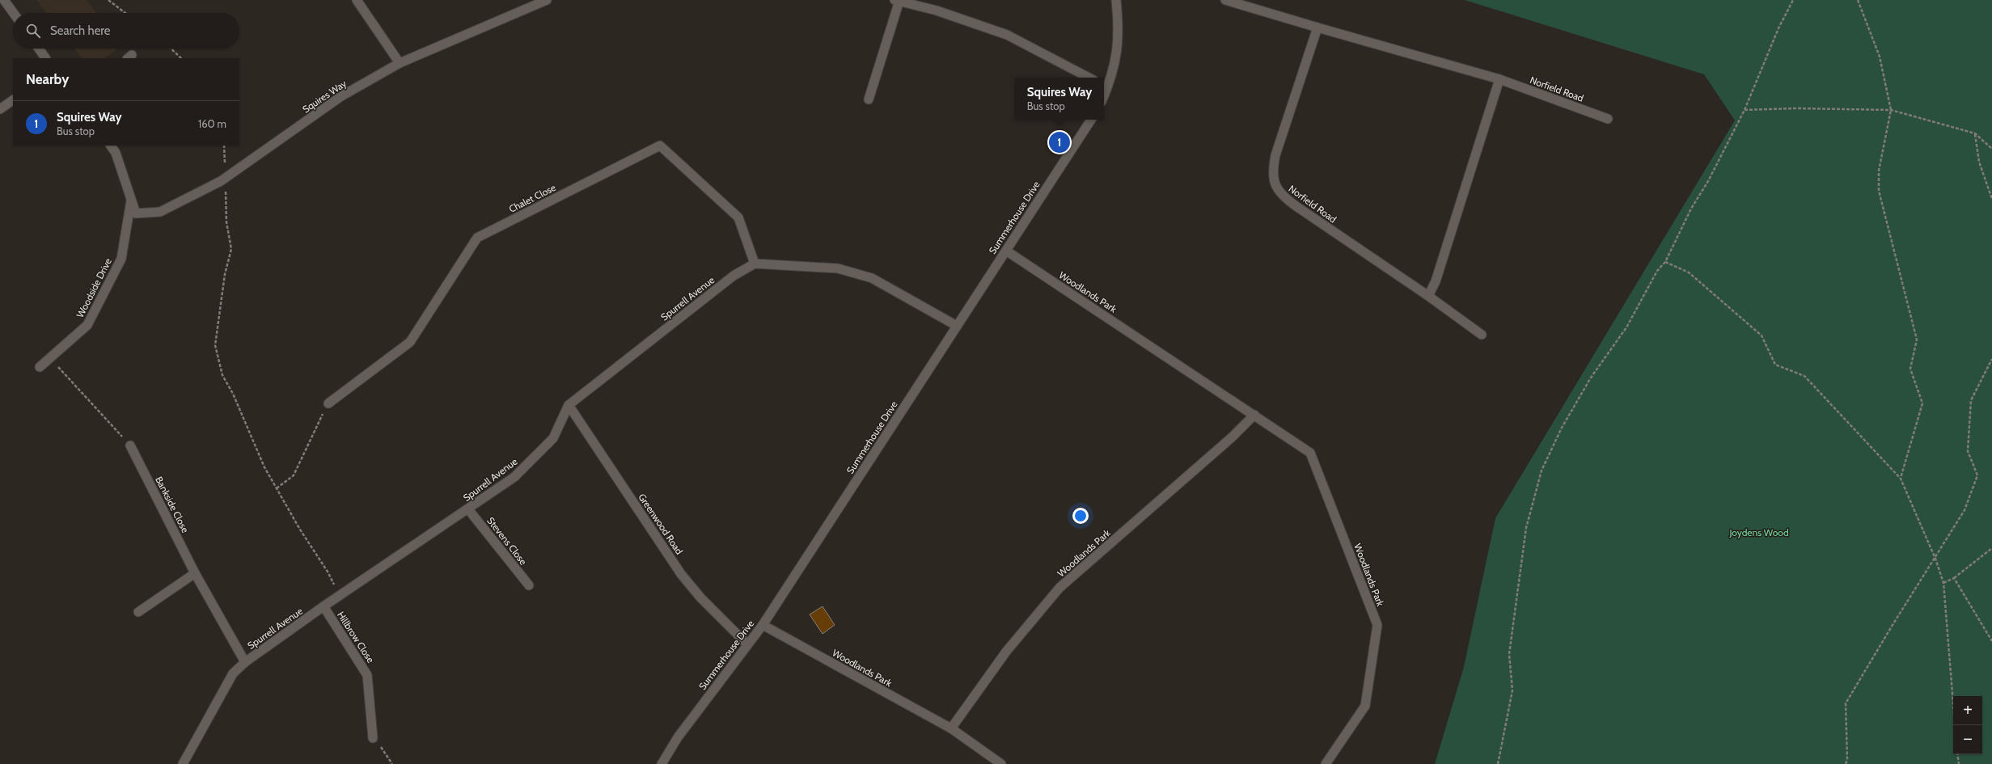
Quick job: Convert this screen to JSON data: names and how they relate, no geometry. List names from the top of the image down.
{
  "streets": {
    "street": [
      "Norfield Road",
      "Squires Way",
      "Chalet Close",
      "Summerhouse Drive",
      "Woodside Drive",
      "Woodlands Park",
      "Spurrell Avenue",
      "Bankside Close",
      "Greenwood Road",
      "Stevens Close",
      "Hillbrow Close"
    ]
  },
  "crossings": [
    ["Squires Way", "Woodside Drive"],
    ["Chalet Close", "Spurrell Avenue"],
    ["Summerhouse Drive", "Woodlands Park"],
    ["Summerhouse Drive", "Greenwood Road"],
    ["Spurrell Avenue", "Bankside Close"],
    ["Spurrell Avenue", "Greenwood Road"],
    ["Spurrell Avenue", "Stevens Close"],
    ["Spurrell Avenue", "Hillbrow Close"]
  ],
  "parks": ["Joydens Wood"],
  "page": {
    "search": "Search here",
    "heading": "Nearby",
    "popup": ["Squires Way", "Bus stop"],
    "list": [
      {
        "mark": "1",
        "name": "Squires Way",
        "note": "Bus stop",
        "value": "160 m"
      }
    ],
    "pins": "1",
    "map_buttons": ["+", "−"]
  }
}
